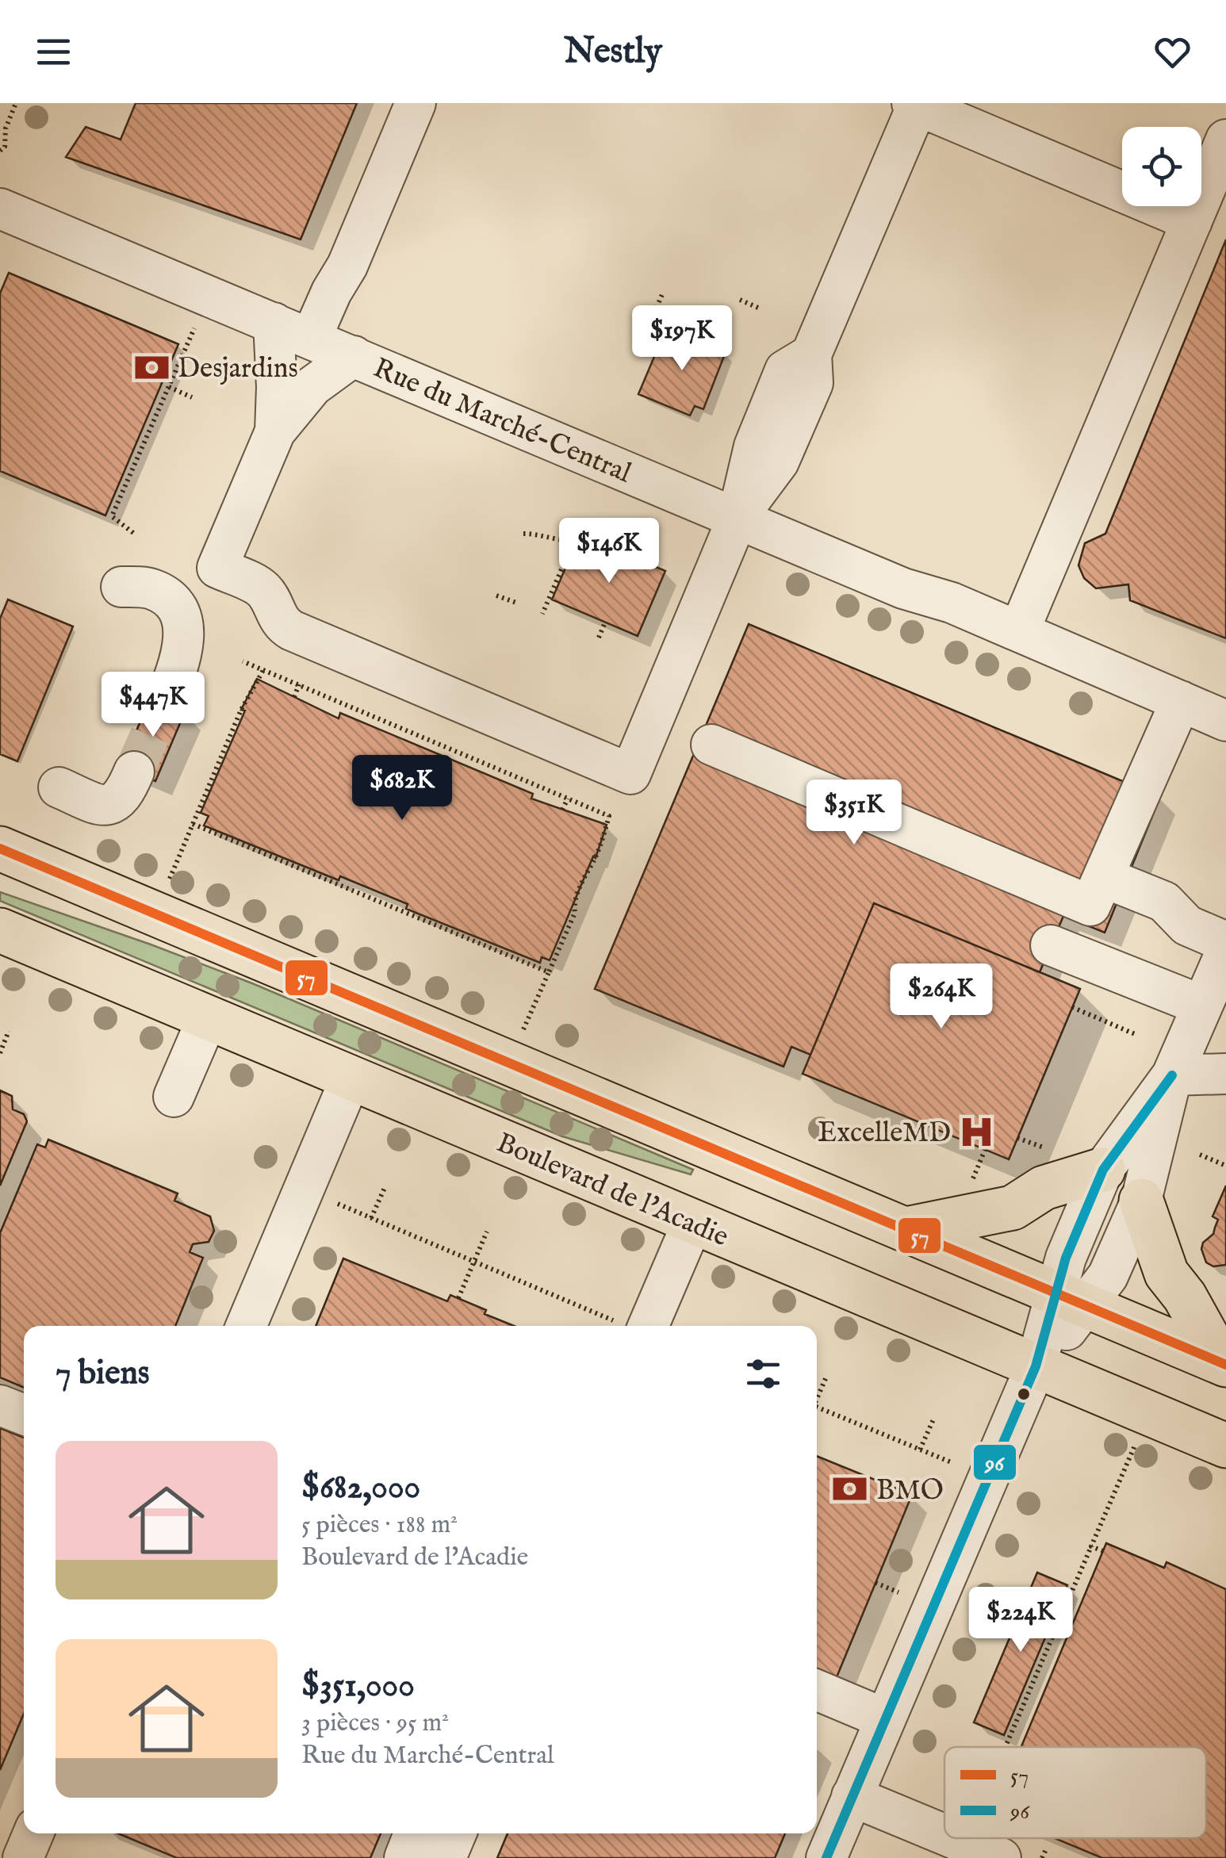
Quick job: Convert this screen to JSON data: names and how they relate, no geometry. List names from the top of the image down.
{
  "streets": {
    "main road": ["Boulevard de l'Acadie"],
    "street": ["Rue du Marché-Central"]
  },
  "places": {
    "bank": ["Desjardins", "BMO"],
    "hospital": ["ExcelleMD"]
  },
  "lines": ["transit line 57", "transit line 96"],
  "legend": ["57", "96"],
  "page": {
    "header": "Nestly",
    "price": [
      "$197K",
      "$146K",
      "$447K",
      "$682K",
      "$351K",
      "$264K",
      "$224K"
    ],
    "heading": "7 biens",
    "list": [
      {
        "name": "$682,000",
        "note": "5 pièces · 188 m² · Boulevard de l'Acadie"
      },
      {
        "name": "$351,000",
        "note": "3 pièces · 95 m² · Rue du Marché-Central"
      }
    ]
  }
}
